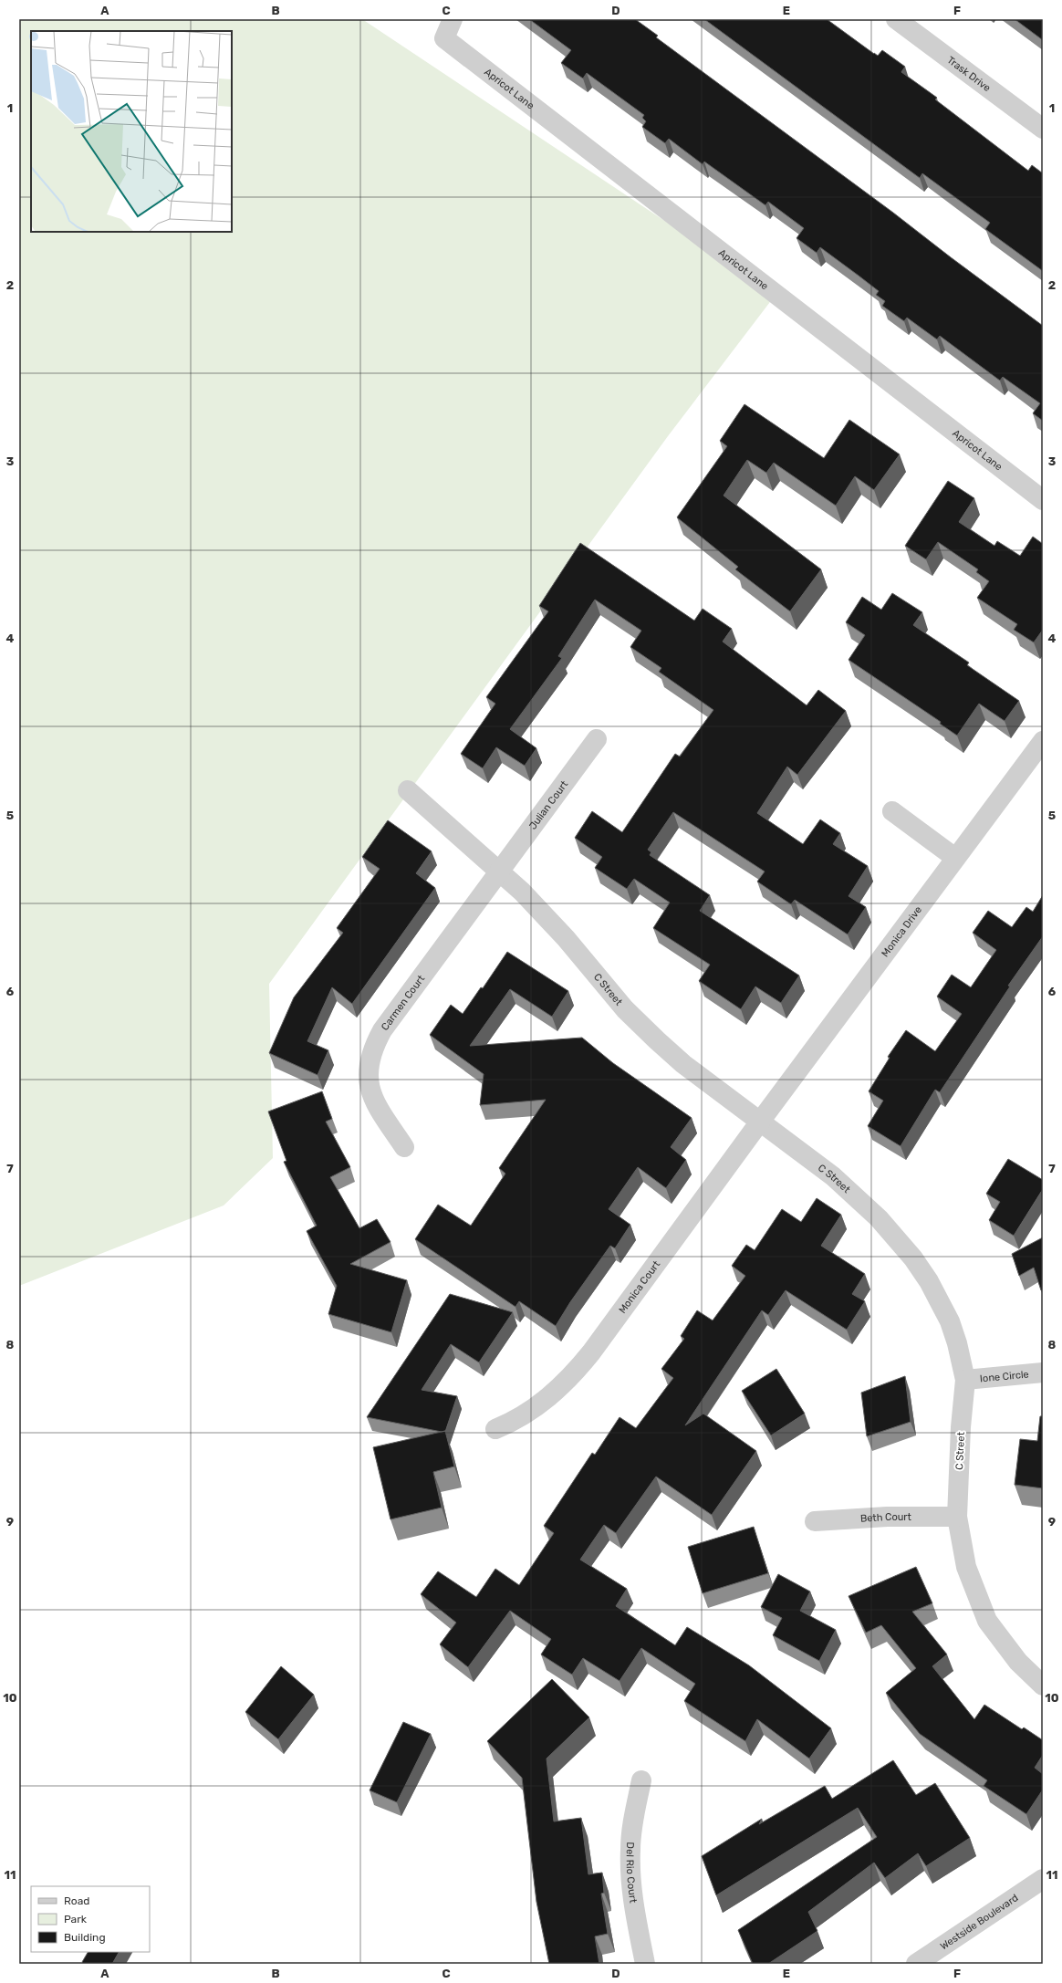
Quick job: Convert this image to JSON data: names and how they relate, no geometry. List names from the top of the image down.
{
  "streets": {
    "street": [
      "Trask Drive",
      "Apricot Lane",
      "Julian Court",
      "Monica Drive",
      "C Street",
      "Carmen Court",
      "Monica Court",
      "Ione Circle",
      "Beth Court",
      "Del Rio Court",
      "Westside Boulevard"
    ]
  },
  "crossings": [
    ["Julian Court", "C Street"],
    ["Julian Court", "Carmen Court"],
    ["Monica Drive", "C Street"],
    ["Monica Drive", "Monica Court"],
    ["C Street", "Carmen Court"],
    ["C Street", "Monica Court"],
    ["C Street", "Ione Circle"],
    ["C Street", "Beth Court"]
  ],
  "legend": ["Road", "Park", "Building"],
  "grid": {
    "columns": [
      "A",
      "B",
      "C",
      "D",
      "E",
      "F"
    ],
    "rows": [
      "1",
      "2",
      "3",
      "4",
      "5",
      "6",
      "7",
      "8",
      "9",
      "10",
      "11"
    ]
  }
}
